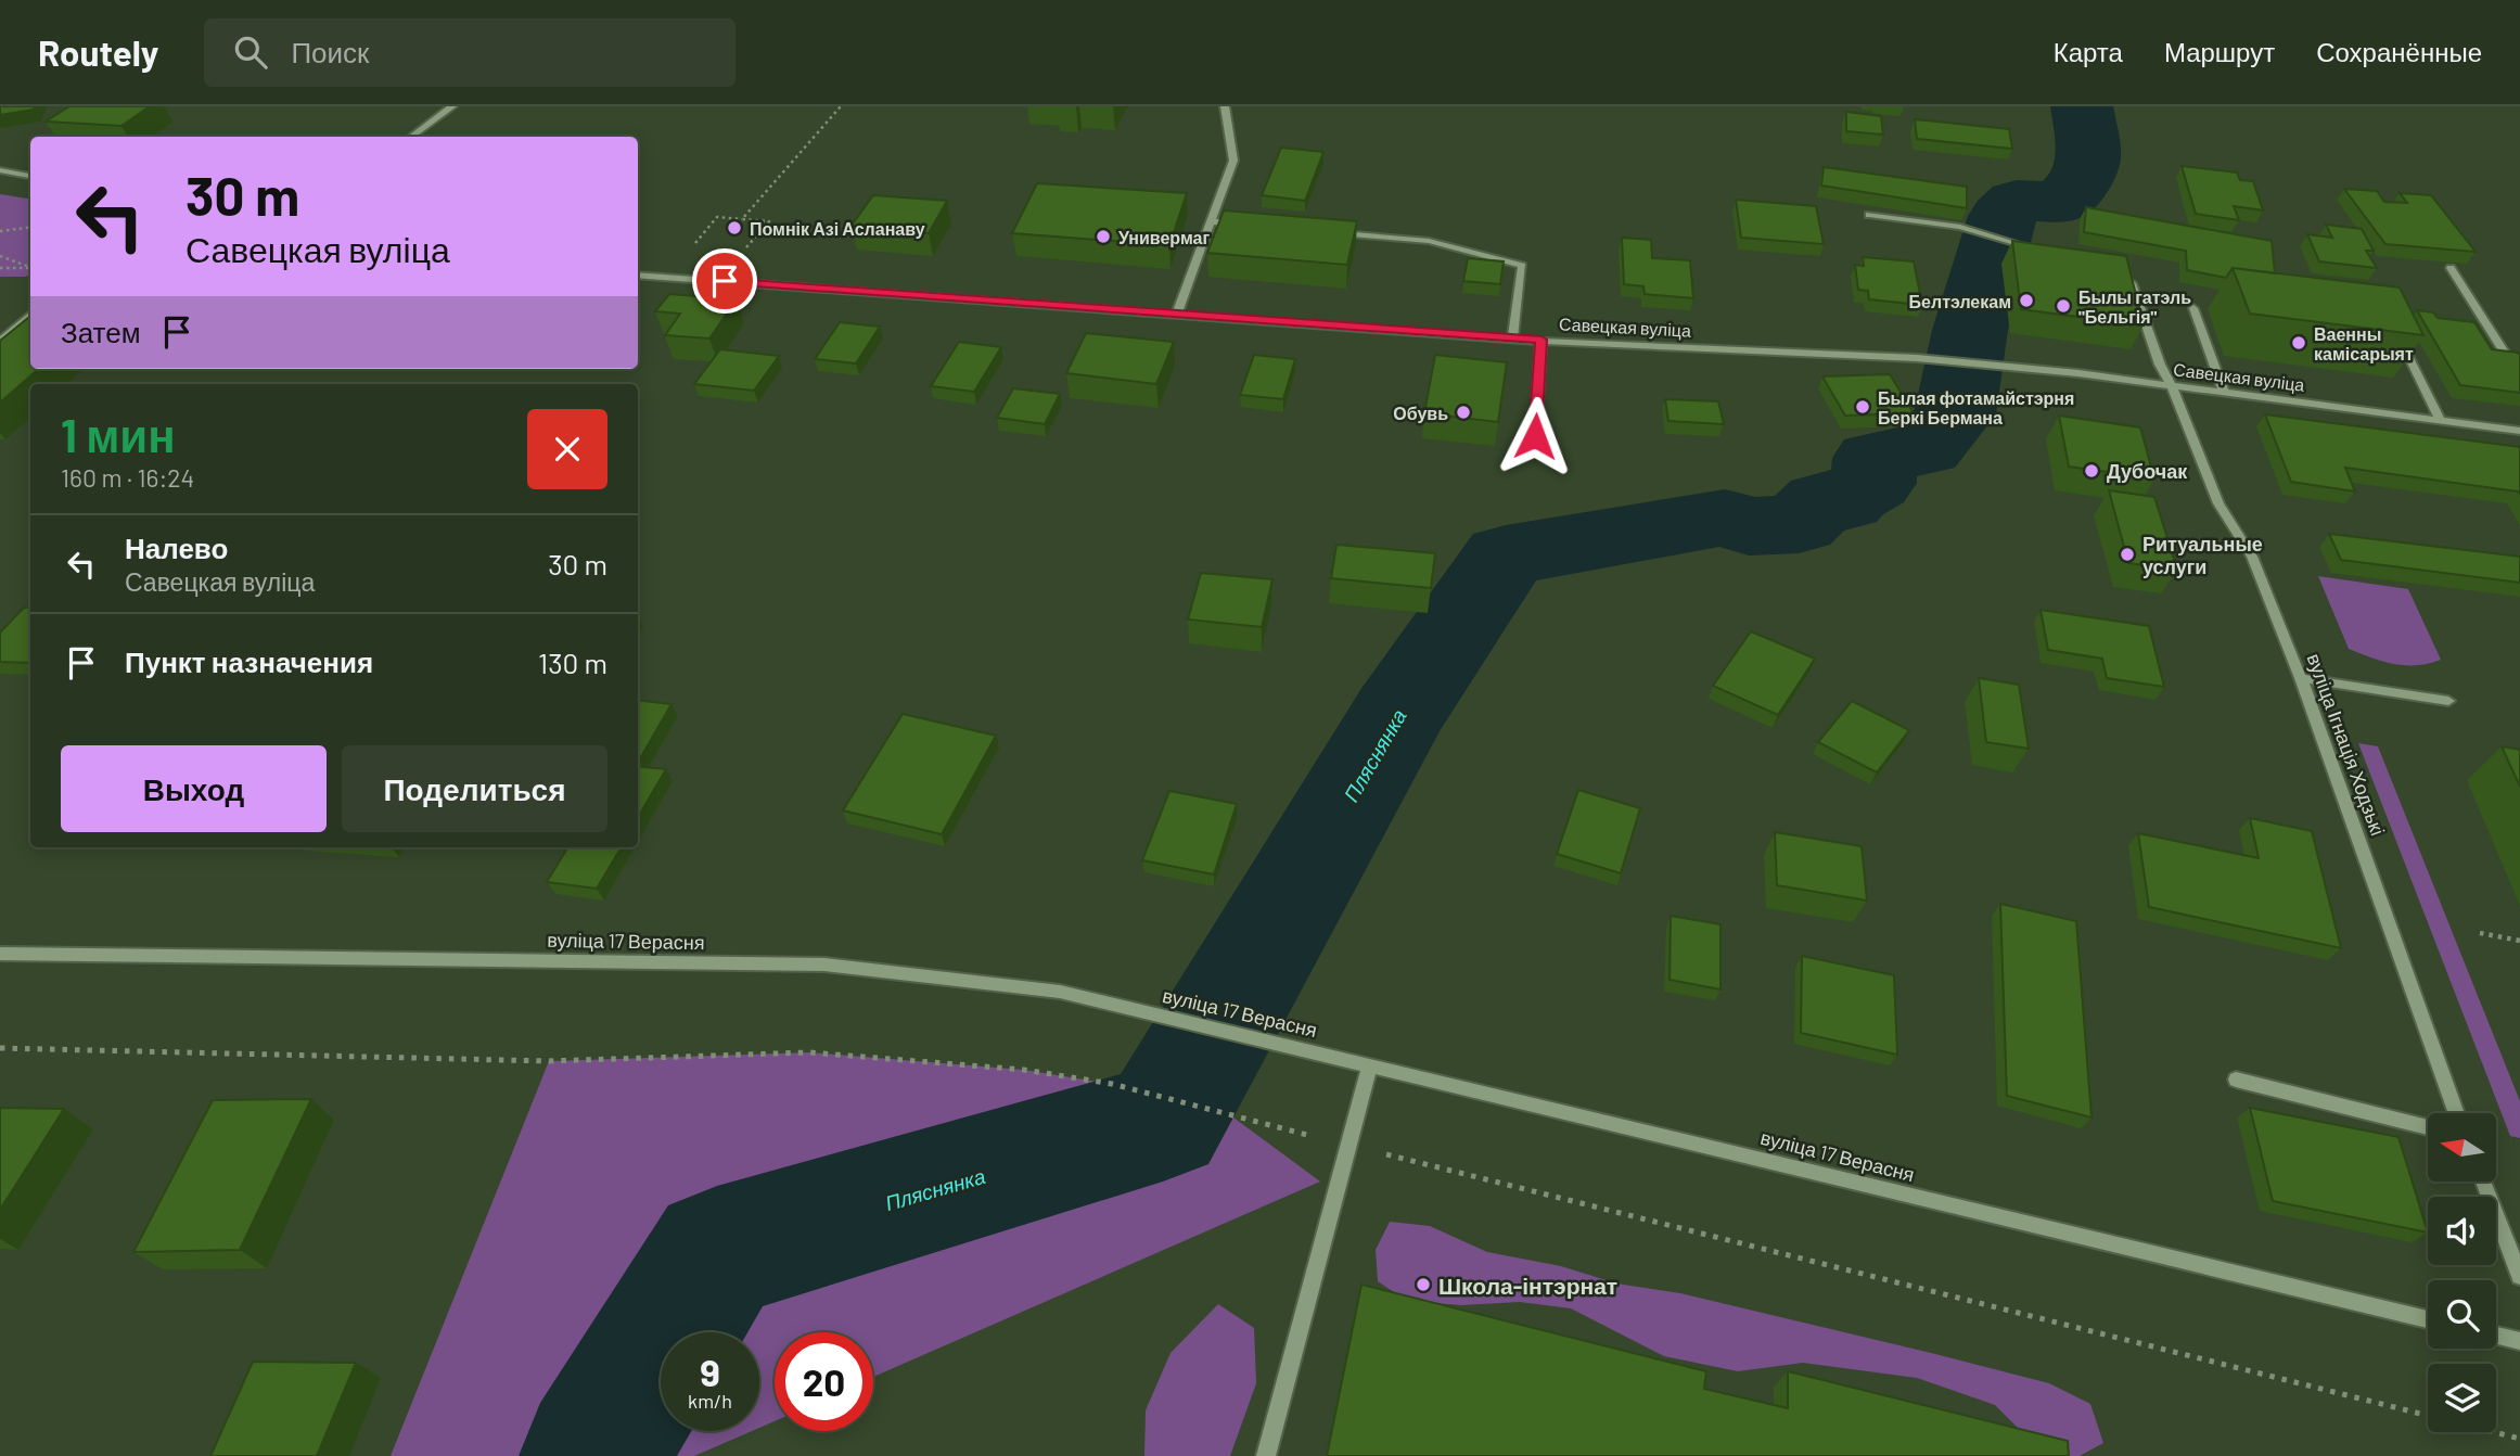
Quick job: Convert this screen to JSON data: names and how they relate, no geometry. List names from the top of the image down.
{
  "streets": {
    "street": ["Савецкая вуліца", "вуліца Ігнація Ходзькі", "вуліца 17 Верасня"]
  },
  "crossings": [
    ["Савецкая вуліца", "вуліца Ігнація Ходзькі"]
  ],
  "water": ["Пляснянка"],
  "places": [
    "Помнік Азі Асланаву",
    "Универмаг",
    "Белтэлекам",
    "Былы гатэль \"Бельгія\"",
    "Ваенны камісарыят",
    "Былая фотамайстэрня Беркі Бермана",
    "Обувь",
    "Дубочак",
    "Ритуальные услуги",
    "Школа-інтэрнат"
  ],
  "north": "left",
  "page": {
    "header": "Routely",
    "search": "Поиск",
    "nav": ["Карта", "Маршрут", "Сохранённые"],
    "turn": ["30 m", "Савецкая вуліца"],
    "then": "Затем",
    "heading": ["1 мин", "160 m · 16:24"],
    "list": [
      {
        "name": "Налево",
        "note": "Савецкая вуліца",
        "value": "30 m"
      },
      {
        "name": "Пункт назначения",
        "value": "130 m"
      }
    ],
    "buttons": ["Выход", "Поделиться"],
    "speed": "9 km/h",
    "limit": "20"
  }
}
